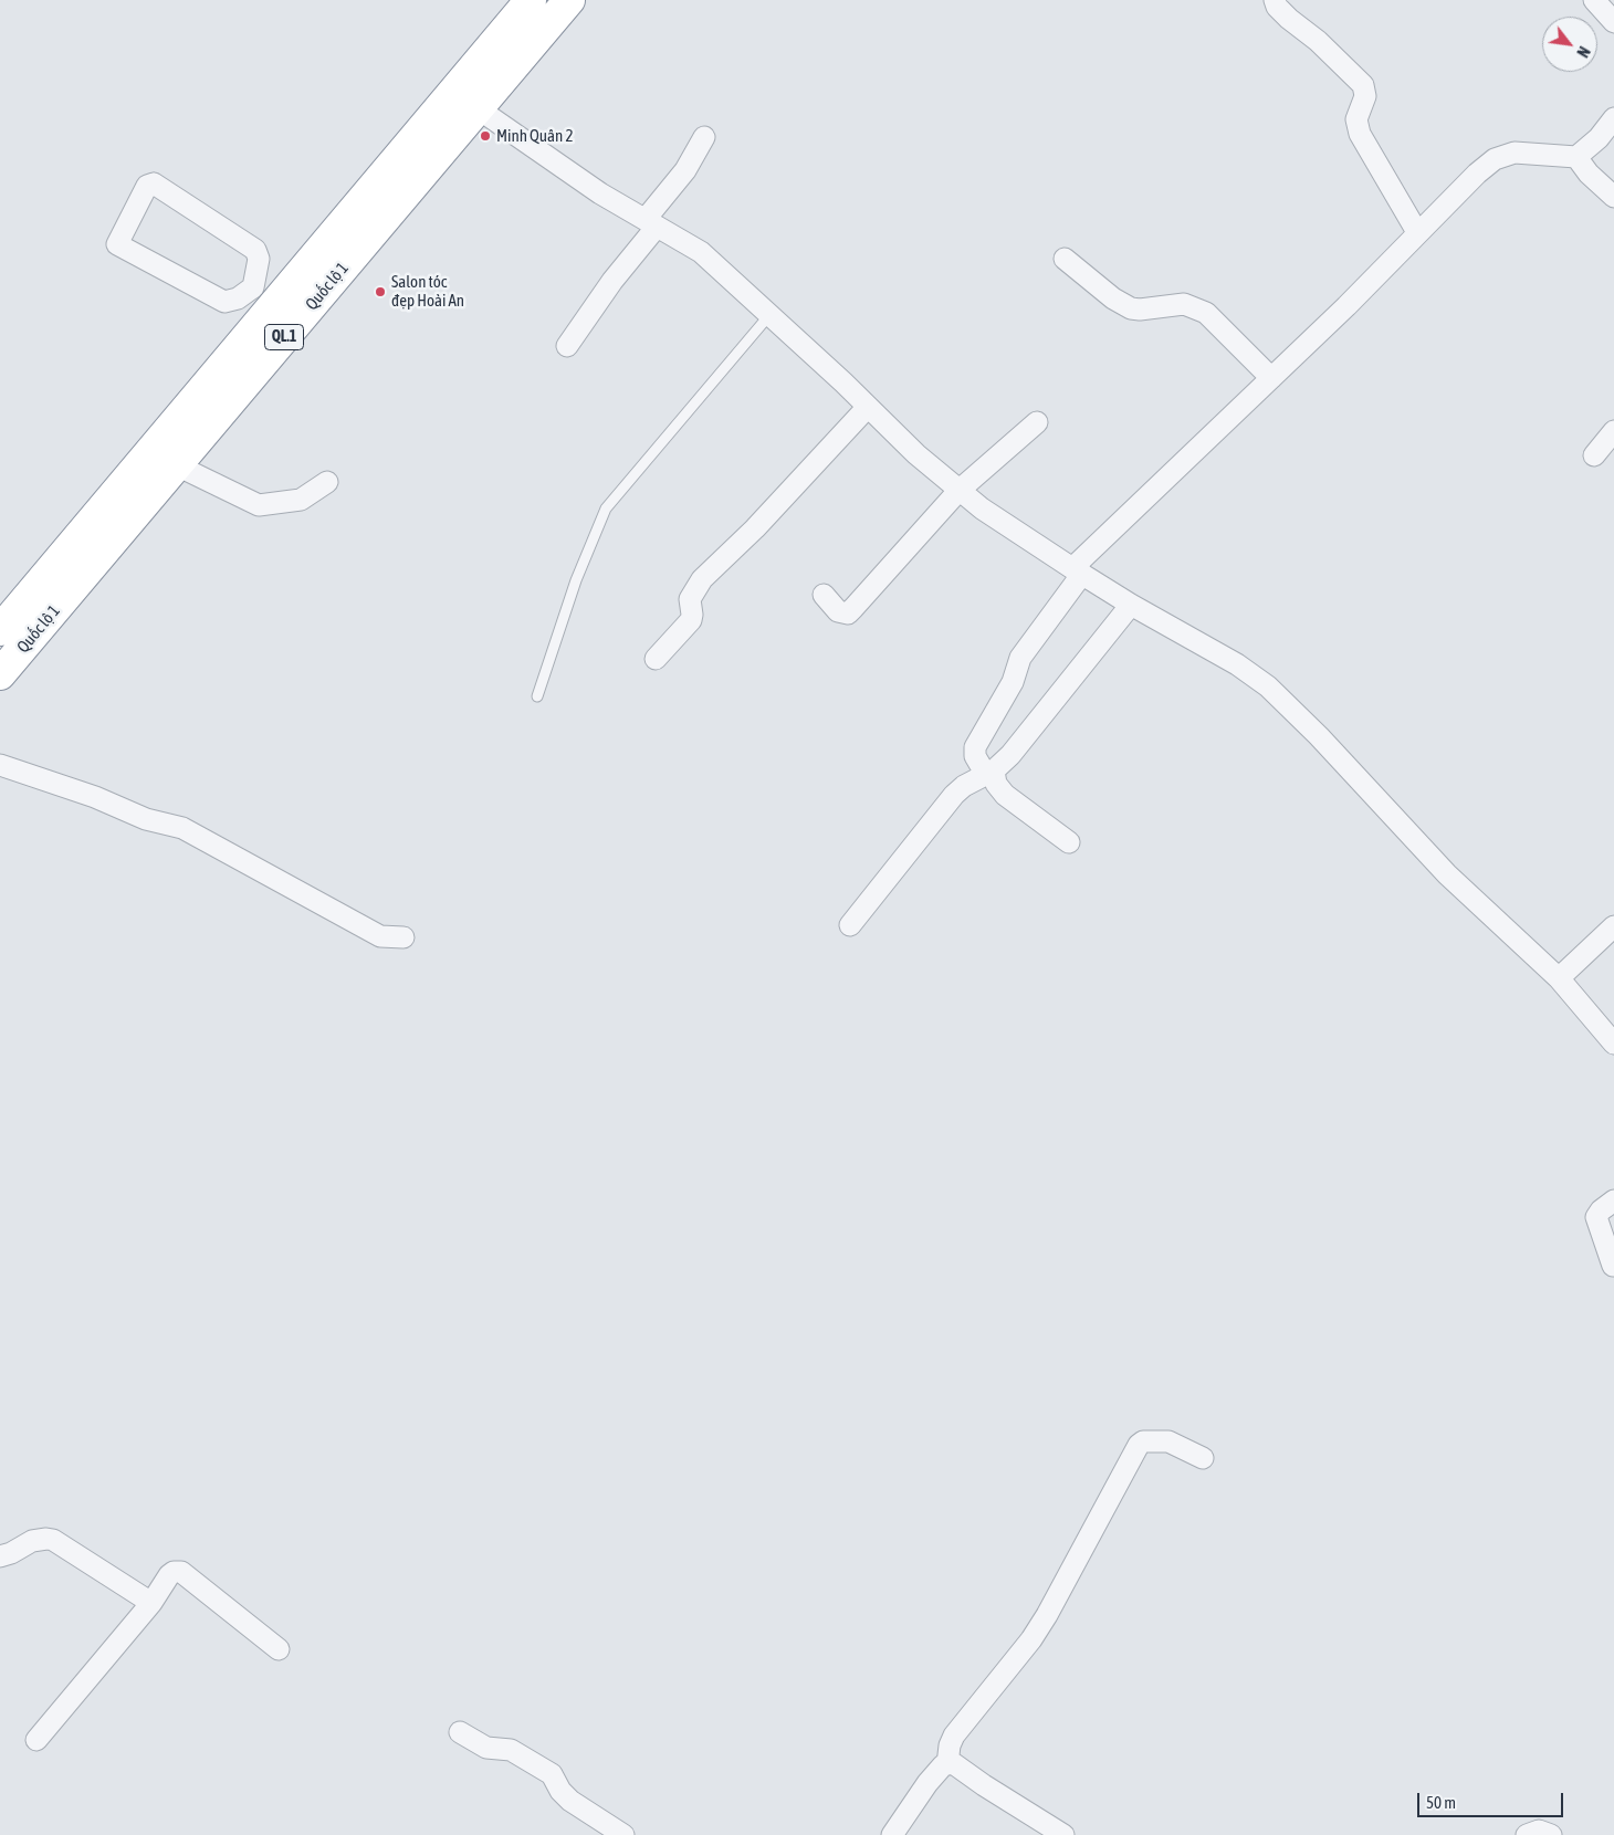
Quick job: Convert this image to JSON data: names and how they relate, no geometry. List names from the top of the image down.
{
  "streets": {
    "highway": ["Quốc lộ 1", "QL.1"]
  },
  "places": ["Minh Quân 2", "Salon tóc đẹp Hoài An"],
  "scale_bar": "50 m",
  "north": "bottom right"
}
